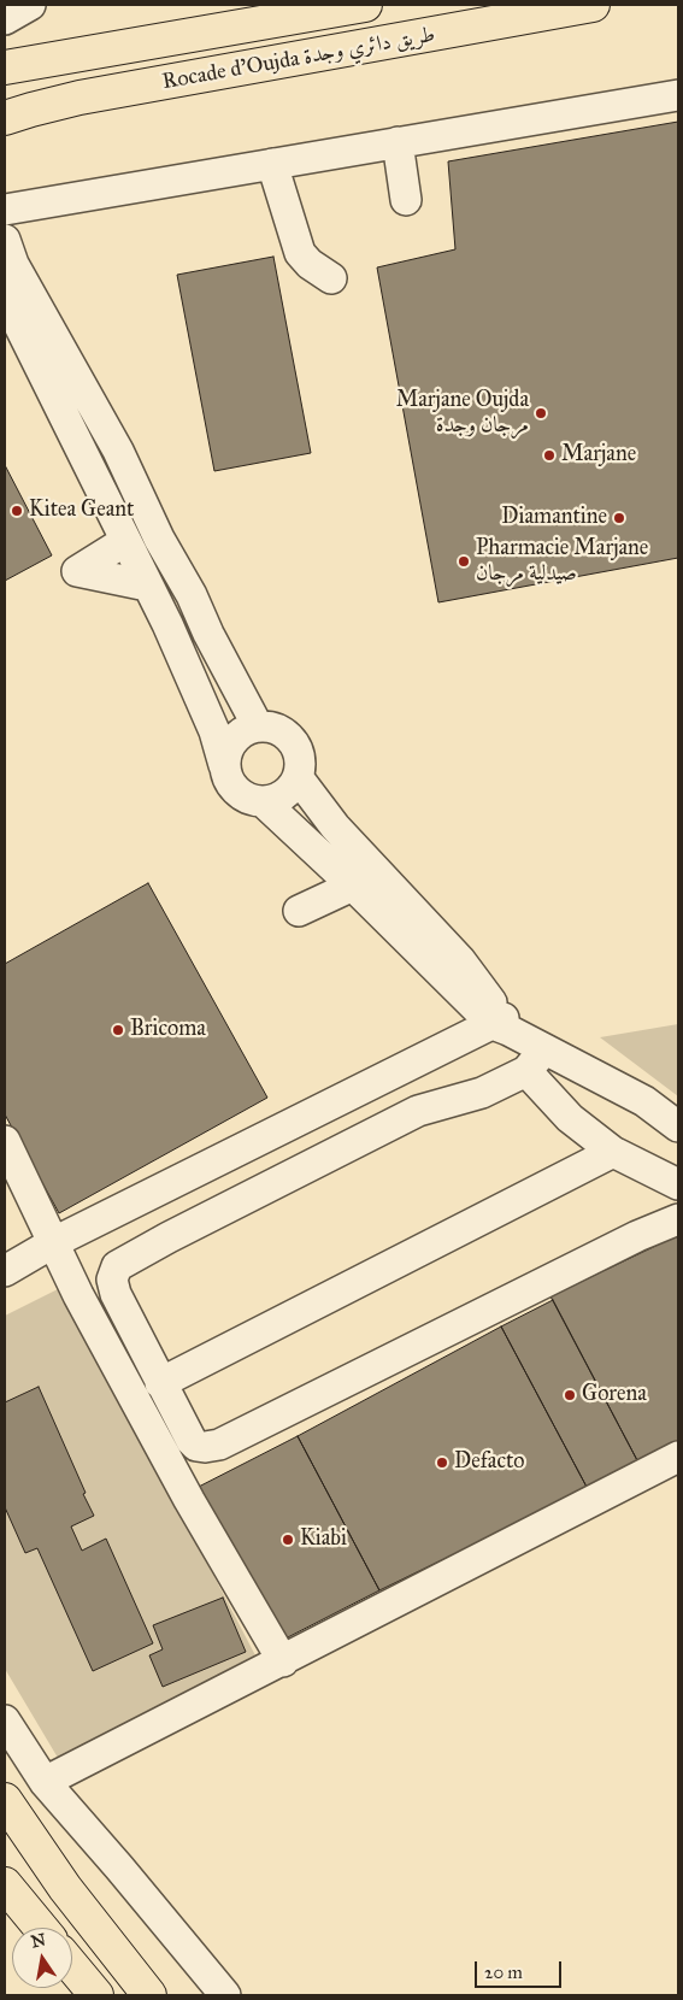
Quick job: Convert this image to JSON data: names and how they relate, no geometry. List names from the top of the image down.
{
  "streets": {
    "main road": ["Rocade d'Oujda طريق دائري وجدة"]
  },
  "places": [
    "Marjane Oujda مرجان وجدة",
    "Marjane",
    "Kitea Geant",
    "Diamantine",
    "Pharmacie Marjane صيدلية مرجان",
    "Bricoma",
    "Gorena",
    "Defacto",
    "Kiabi"
  ],
  "scale_bar": "20 m",
  "north": "top"
}
